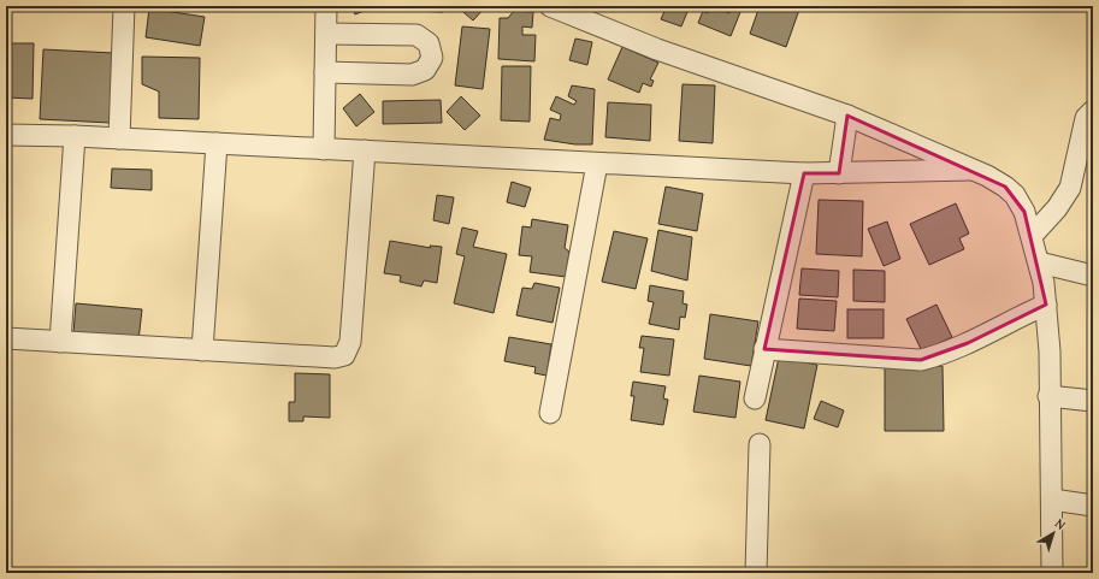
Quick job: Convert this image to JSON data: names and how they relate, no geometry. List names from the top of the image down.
{
  "north": "top right"
}
